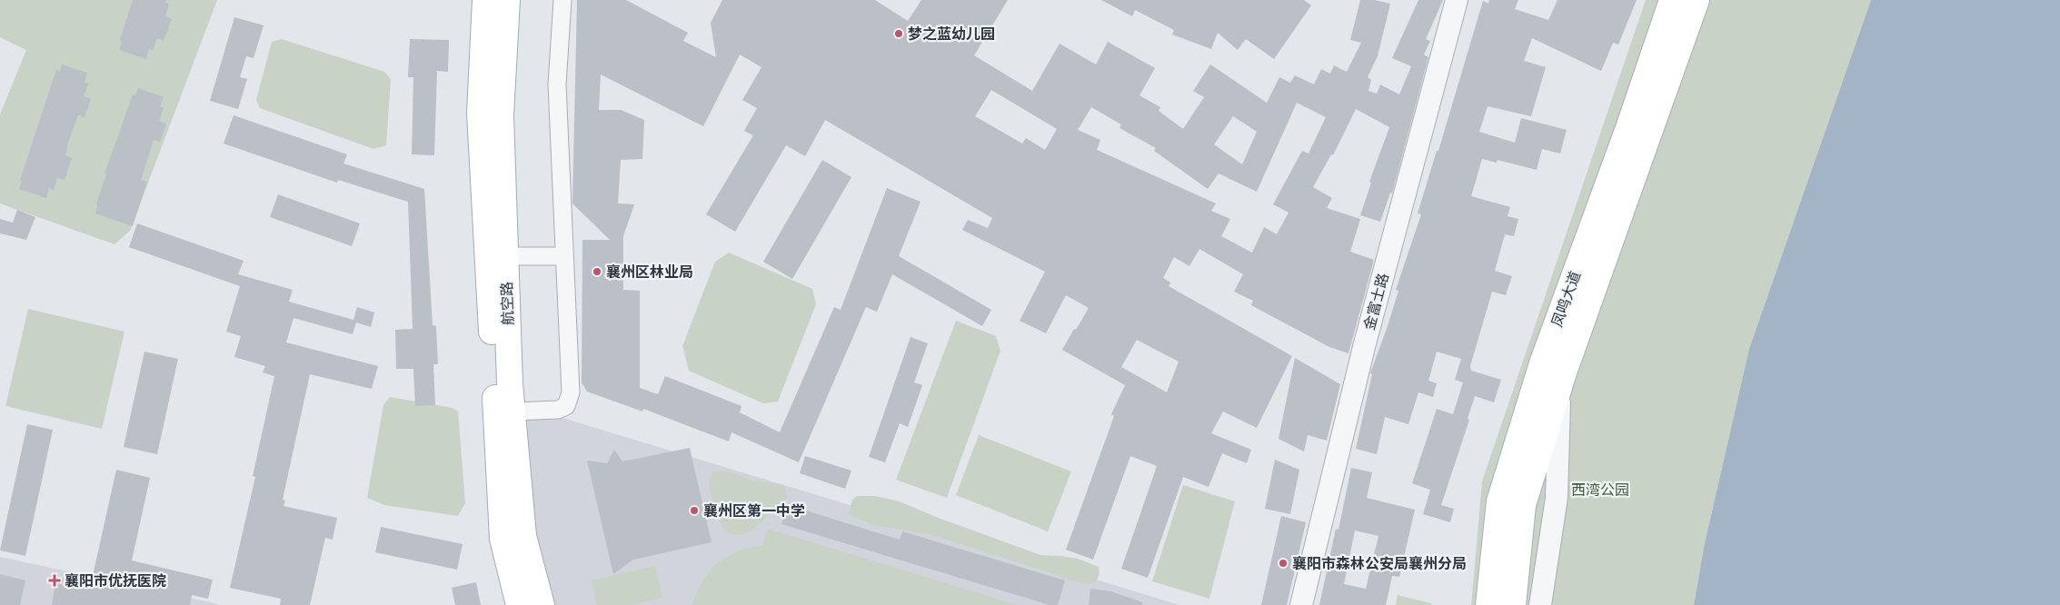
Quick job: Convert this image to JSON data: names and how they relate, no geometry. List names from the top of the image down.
{
  "streets": {
    "main road": ["凤鸣大道", "航空路"],
    "street": ["金富士路"]
  },
  "parks": ["西湾公园"],
  "places": {
    "other": [
      "梦之蓝幼儿园",
      "襄州区林业局",
      "襄州区第一中学",
      "襄阳市森林公安局襄州分局"
    ],
    "health": ["襄阳市优抚医院"]
  }
}
